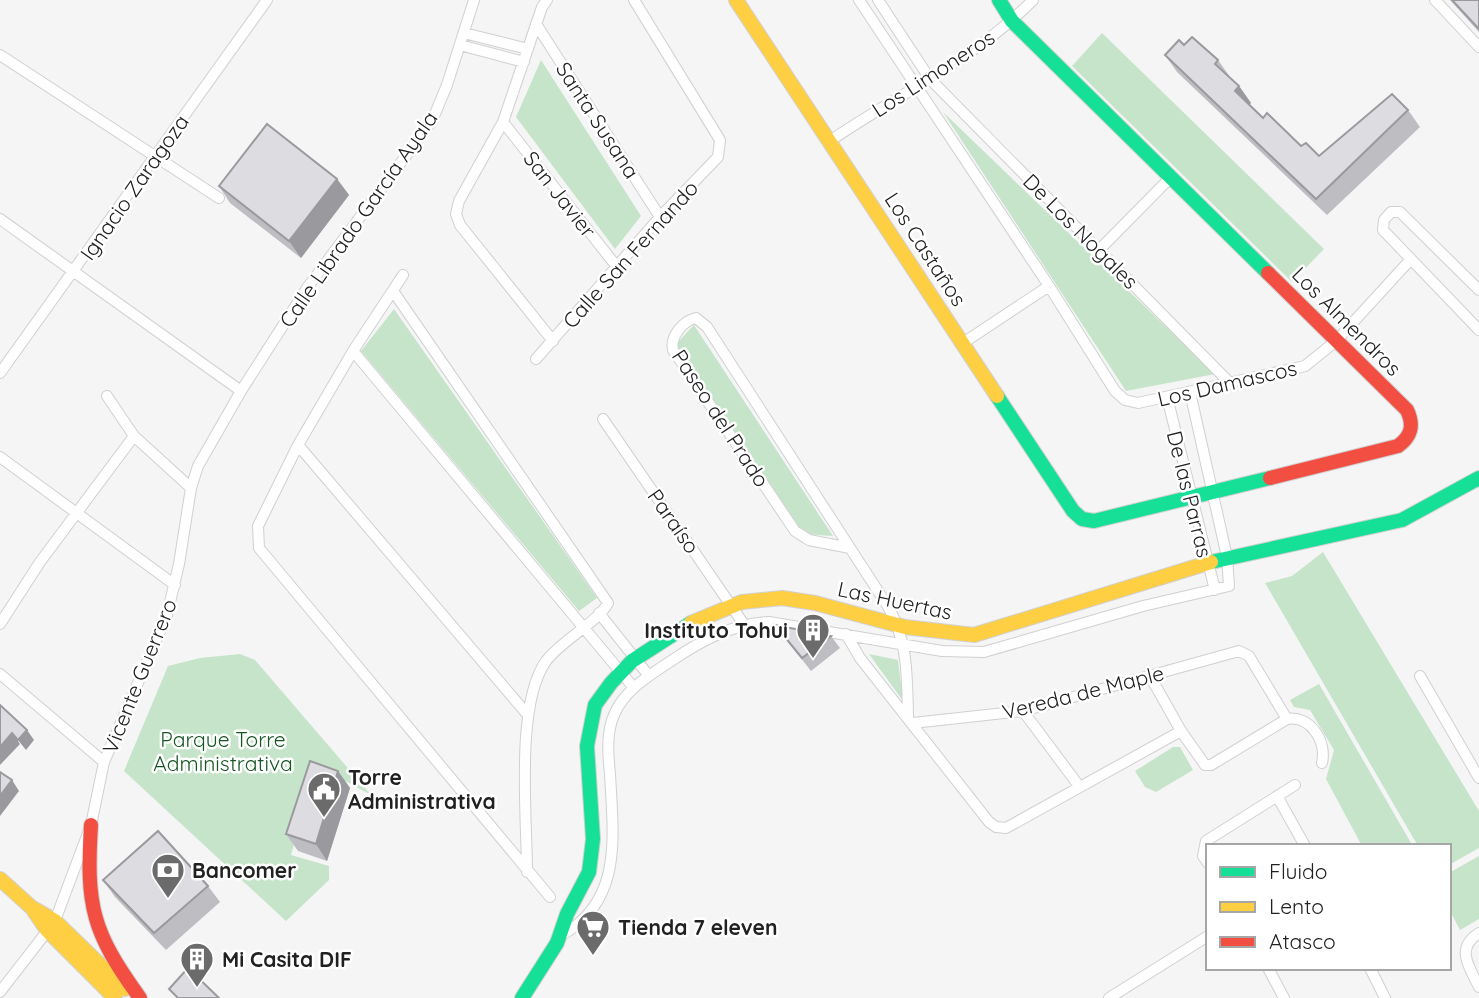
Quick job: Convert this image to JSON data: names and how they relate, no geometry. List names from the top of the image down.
{
  "streets": {
    "street": [
      "Los Limoneros",
      "Santa Susana",
      "Ignacio Zaragoza",
      "San Javier",
      "Calle Librado García Ayala",
      "De Los Nogales",
      "Los Castaños",
      "Calle San Fernando",
      "Los Almendros",
      "Los Damascos",
      "Paseo del Prado",
      "De las Parras",
      "Paraíso",
      "Las Huertas",
      "Vicente Guerrero",
      "Vereda de Maple"
    ]
  },
  "crossings": [
    ["Los Limoneros", "De Los Nogales"],
    ["Los Limoneros", "Los Castaños"],
    ["Los Limoneros", "Los Almendros"],
    ["Santa Susana", "Calle San Fernando"],
    ["San Javier", "Calle San Fernando"],
    ["Calle Librado García Ayala", "Vicente Guerrero"],
    ["De Los Nogales", "Los Damascos"],
    ["Los Castaños", "Los Almendros"],
    ["Los Almendros", "Los Damascos"],
    ["Los Almendros", "De las Parras"],
    ["Los Damascos", "De las Parras"],
    ["Paseo del Prado", "Las Huertas"],
    ["Paseo del Prado", "Vereda de Maple"],
    ["De las Parras", "Las Huertas"],
    ["Paraíso", "Las Huertas"]
  ],
  "parks": ["Parque Torre Administrativa"],
  "places": {
    "building": ["Instituto Tohui", "Mi Casita DIF"],
    "public building": ["Torre Administrativa"],
    "bank": ["Bancomer"],
    "supermarket": ["Tienda 7 eleven"]
  },
  "legend": ["Fluido", "Lento", "Atasco"]
}
